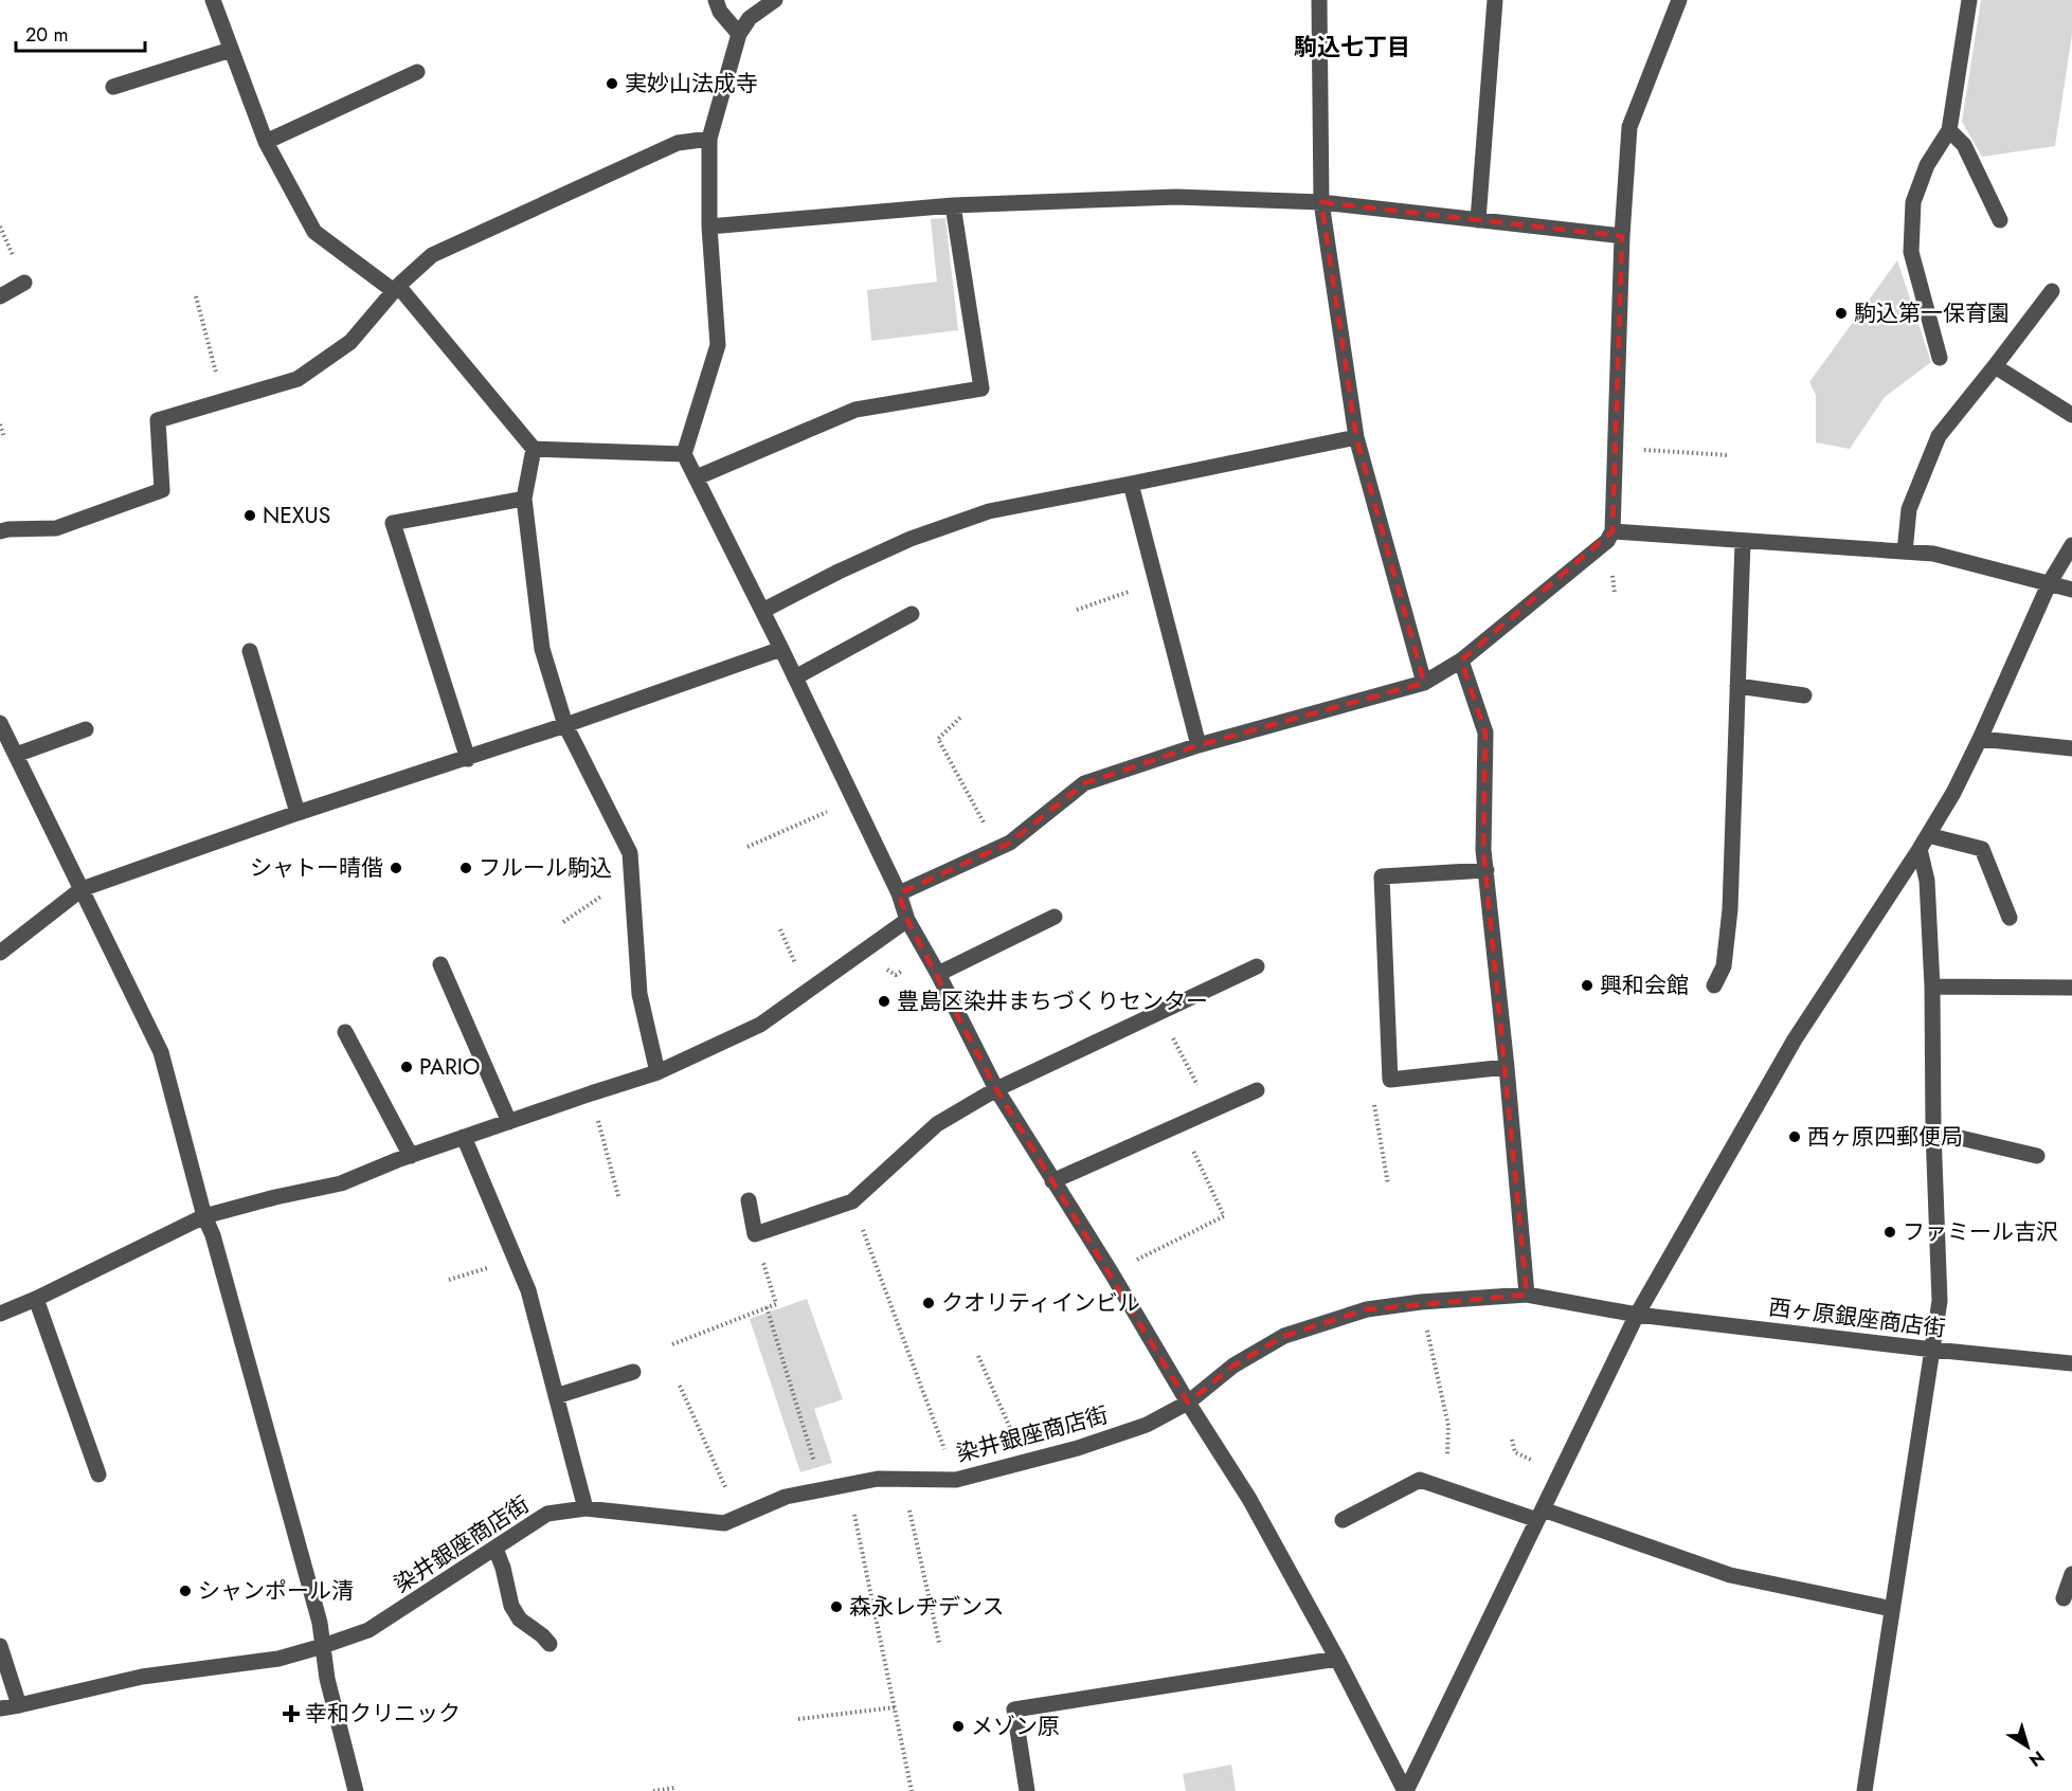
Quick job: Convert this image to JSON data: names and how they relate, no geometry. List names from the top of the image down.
{
  "streets": {
    "street": ["西ヶ原銀座商店街", "染井銀座商店街"]
  },
  "crossings": [
    ["西ヶ原銀座商店街", "染井銀座商店街"]
  ],
  "districts": ["駒込七丁目"],
  "places": {
    "other": [
      "実妙山法成寺",
      "駒込第一保育園",
      "NEXUS",
      "シャトー晴偕",
      "フルール駒込",
      "興和会館",
      "豊島区染井まちづくりセンター",
      "PARIO",
      "西ヶ原四郵便局",
      "ファミール吉沢",
      "クオリティインビル",
      "シャンポール清",
      "森永レヂデンス",
      "メゾン原"
    ],
    "health": ["幸和クリニック"]
  },
  "scale_bar": "20 m",
  "north": "bottom right"
}
